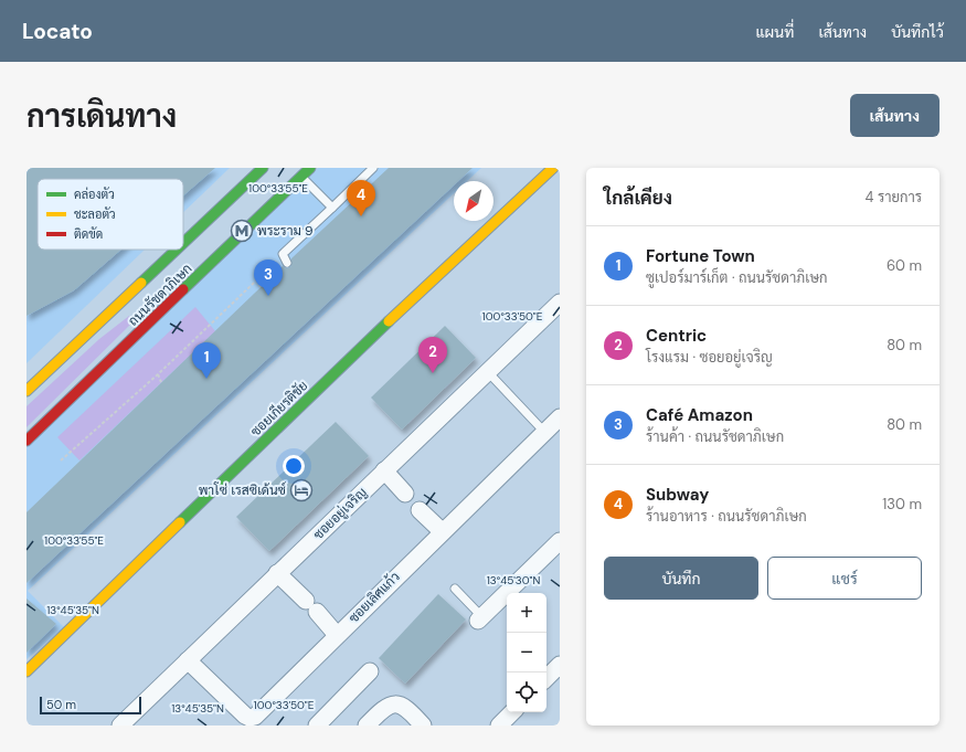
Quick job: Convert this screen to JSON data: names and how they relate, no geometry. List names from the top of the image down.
{
  "streets": {
    "main road": ["ถนนรัชดาภิเษก", "ซอยเกียรติชัย"],
    "street": ["ซอยอยู่เจริญ", "ซอยเลิศแก้ว"]
  },
  "crossings": [
    ["ซอยอยู่เจริญ", "ซอยเลิศแก้ว"]
  ],
  "places": {
    "metro station": ["พระราม 9"],
    "hotel": ["พาโซ่ เรสซิเด้นซ์"]
  },
  "legend": ["คล่องตัว", "ชะลอตัว", "ติดขัด"],
  "scale_bar": "50 m",
  "north": "bottom left",
  "page": {
    "header": "Locato",
    "nav": ["แผนที่", "เส้นทาง", "บันทึกไว้"],
    "title": "การเดินทาง",
    "buttons": [
      "เส้นทาง",
      ["บันทึก", "แชร์"]
    ],
    "heading": ["ใกล้เคียง", "4 รายการ"],
    "pins": [
      "4",
      "3",
      "2",
      "1"
    ],
    "list": [
      {
        "mark": "1",
        "name": "Fortune Town",
        "note": "ซูเปอร์มาร์เก็ต · ถนนรัชดาภิเษก",
        "value": "60 m"
      },
      {
        "mark": "2",
        "name": "Centric",
        "note": "โรงแรม · ซอยอยู่เจริญ",
        "value": "80 m"
      },
      {
        "mark": "3",
        "name": "Café Amazon",
        "note": "ร้านค้า · ถนนรัชดาภิเษก",
        "value": "80 m"
      },
      {
        "mark": "4",
        "name": "Subway",
        "note": "ร้านอาหาร · ถนนรัชดาภิเษก",
        "value": "130 m"
      }
    ],
    "map_buttons": ["+", "−"],
    "scale": "50 m"
  },
  "coordinates": [
    "100°33'55\"E",
    "100°33'50\"E",
    "13°45'30\"N",
    "13°45'35\"N"
  ]
}
